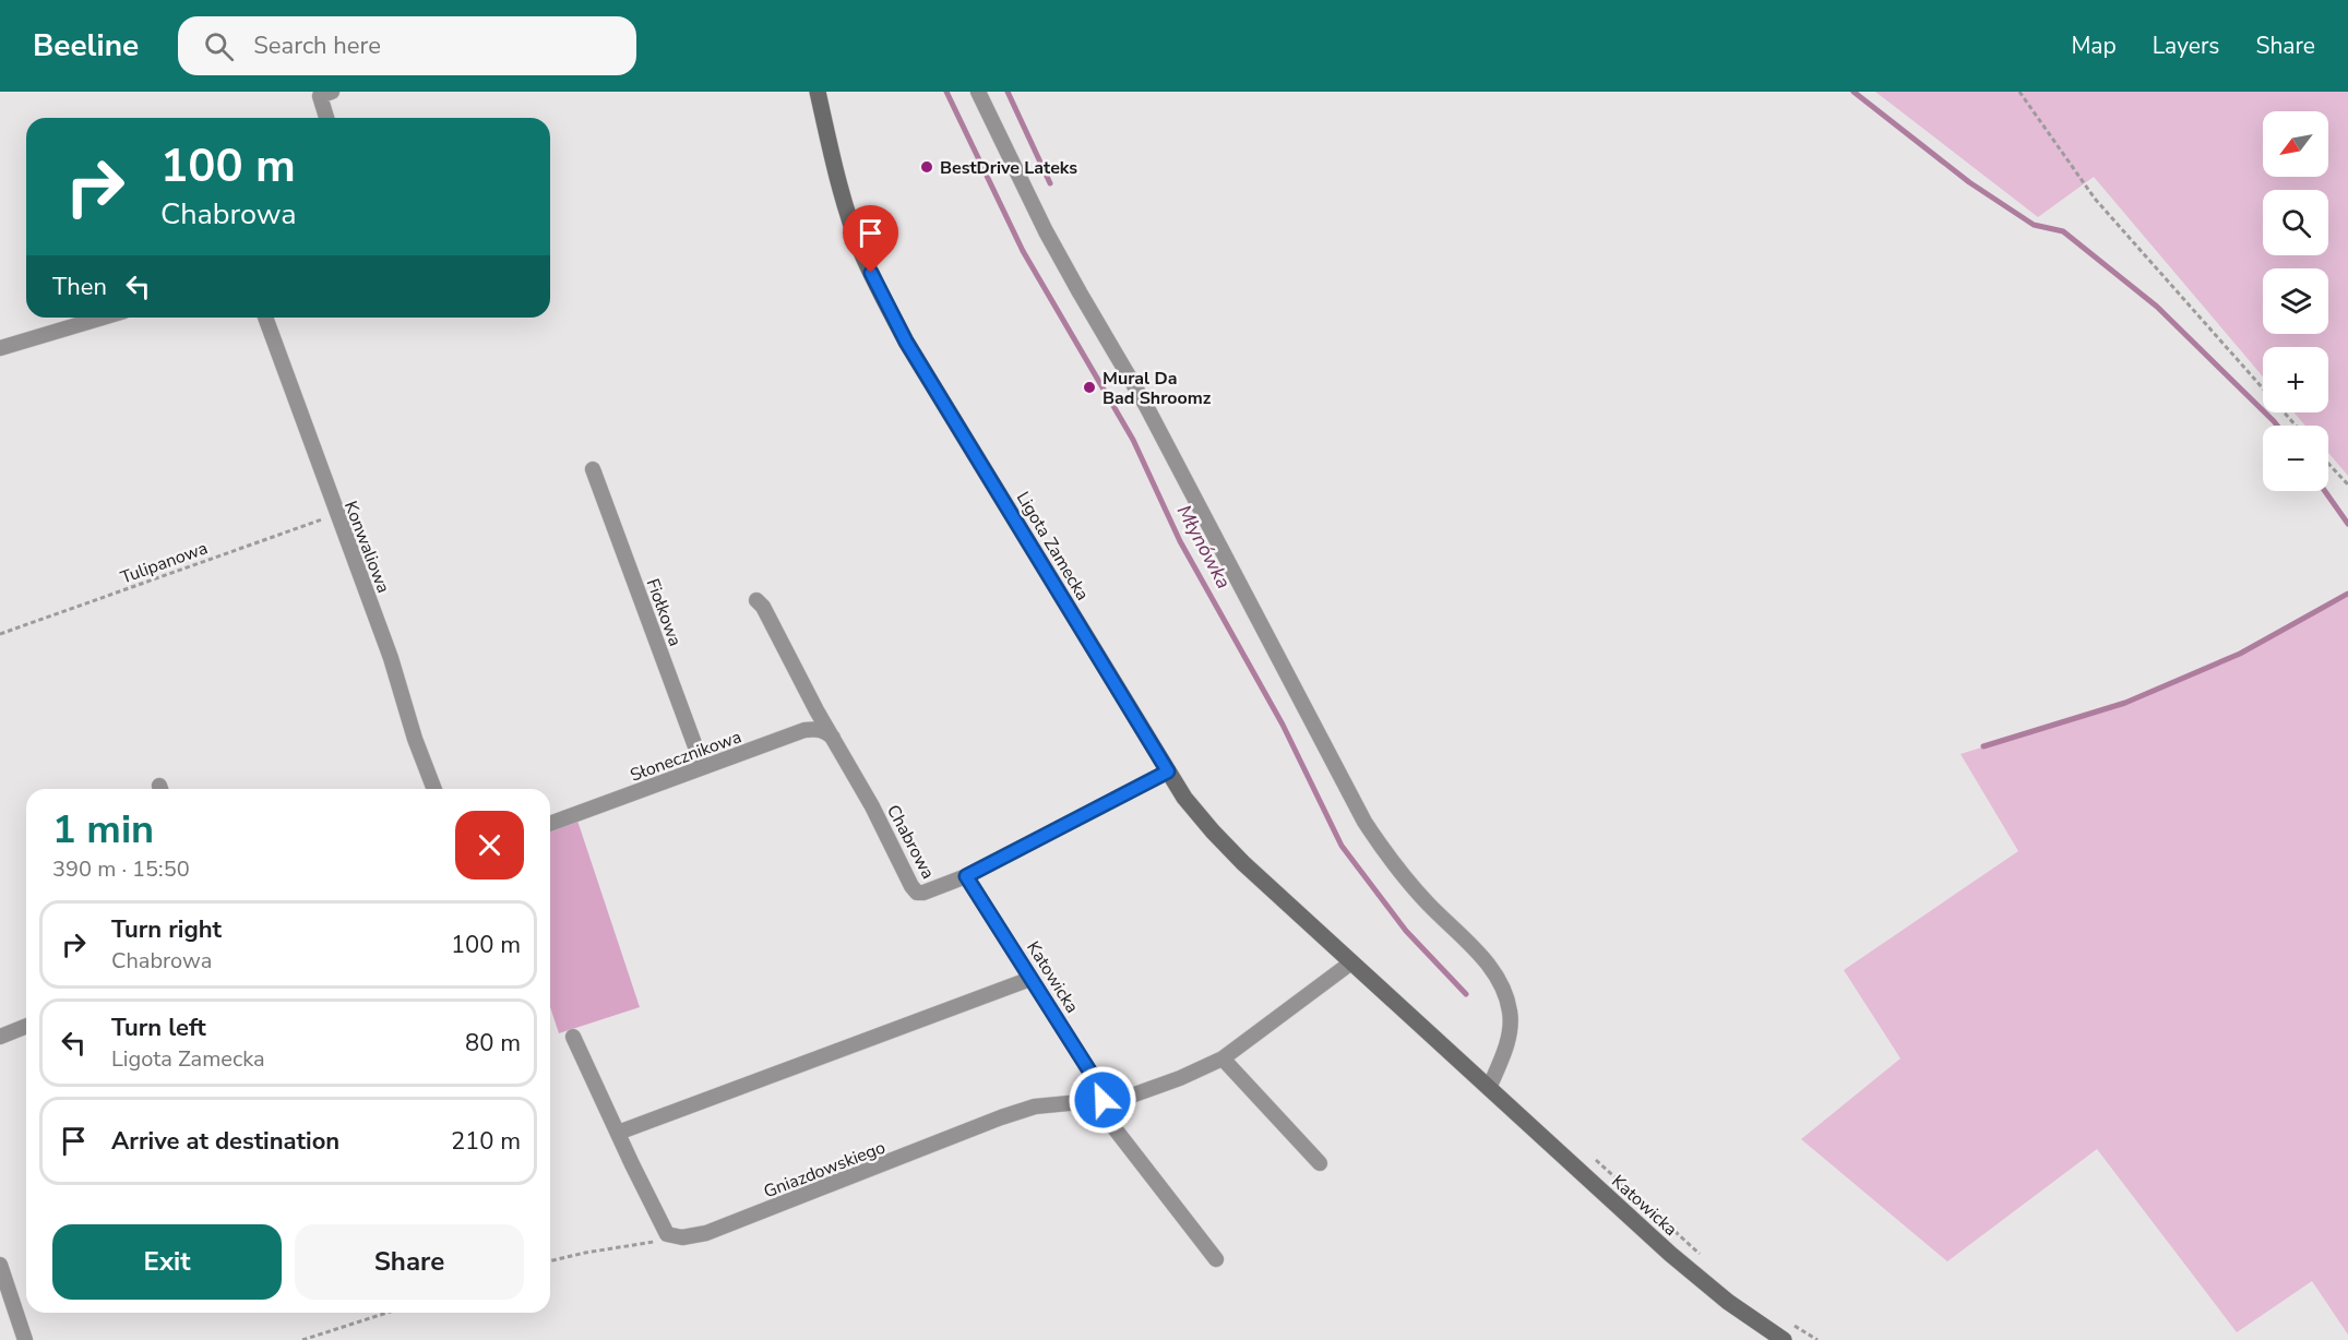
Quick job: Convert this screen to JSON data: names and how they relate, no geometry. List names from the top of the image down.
{
  "streets": {
    "main road": ["Ligota Zamecka", "Katowicka"],
    "street": [
      "Konwaliowa",
      "Fiołkowa",
      "Słonecznikowa",
      "Chabrowa",
      "Gniazdowskiego"
    ],
    "path": ["Tulipanowa"]
  },
  "crossings": [
    ["Ligota Zamecka", "Chabrowa"],
    ["Ligota Zamecka", "Katowicka"],
    ["Konwaliowa", "Tulipanowa"],
    ["Fiołkowa", "Słonecznikowa"],
    ["Słonecznikowa", "Chabrowa"],
    ["Chabrowa", "Katowicka"],
    ["Katowicka", "Gniazdowskiego"]
  ],
  "water": ["Młynówka"],
  "places": ["BestDrive Lateks", "Mural Da Bad Shroomz"],
  "north": "bottom left",
  "page": {
    "header": "Beeline",
    "search": "Search here",
    "nav": ["Map", "Layers", "Share"],
    "map_buttons": ["+", "−"],
    "turn": ["100 m", "Chabrowa"],
    "then": "Then",
    "heading": ["1 min", "390 m · 15:50"],
    "list": [
      {
        "name": "Turn right",
        "note": "Chabrowa",
        "value": "100 m"
      },
      {
        "name": "Turn left",
        "note": "Ligota Zamecka",
        "value": "80 m"
      },
      {
        "name": "Arrive at destination",
        "value": "210 m"
      }
    ],
    "buttons": ["Exit", "Share"]
  }
}
